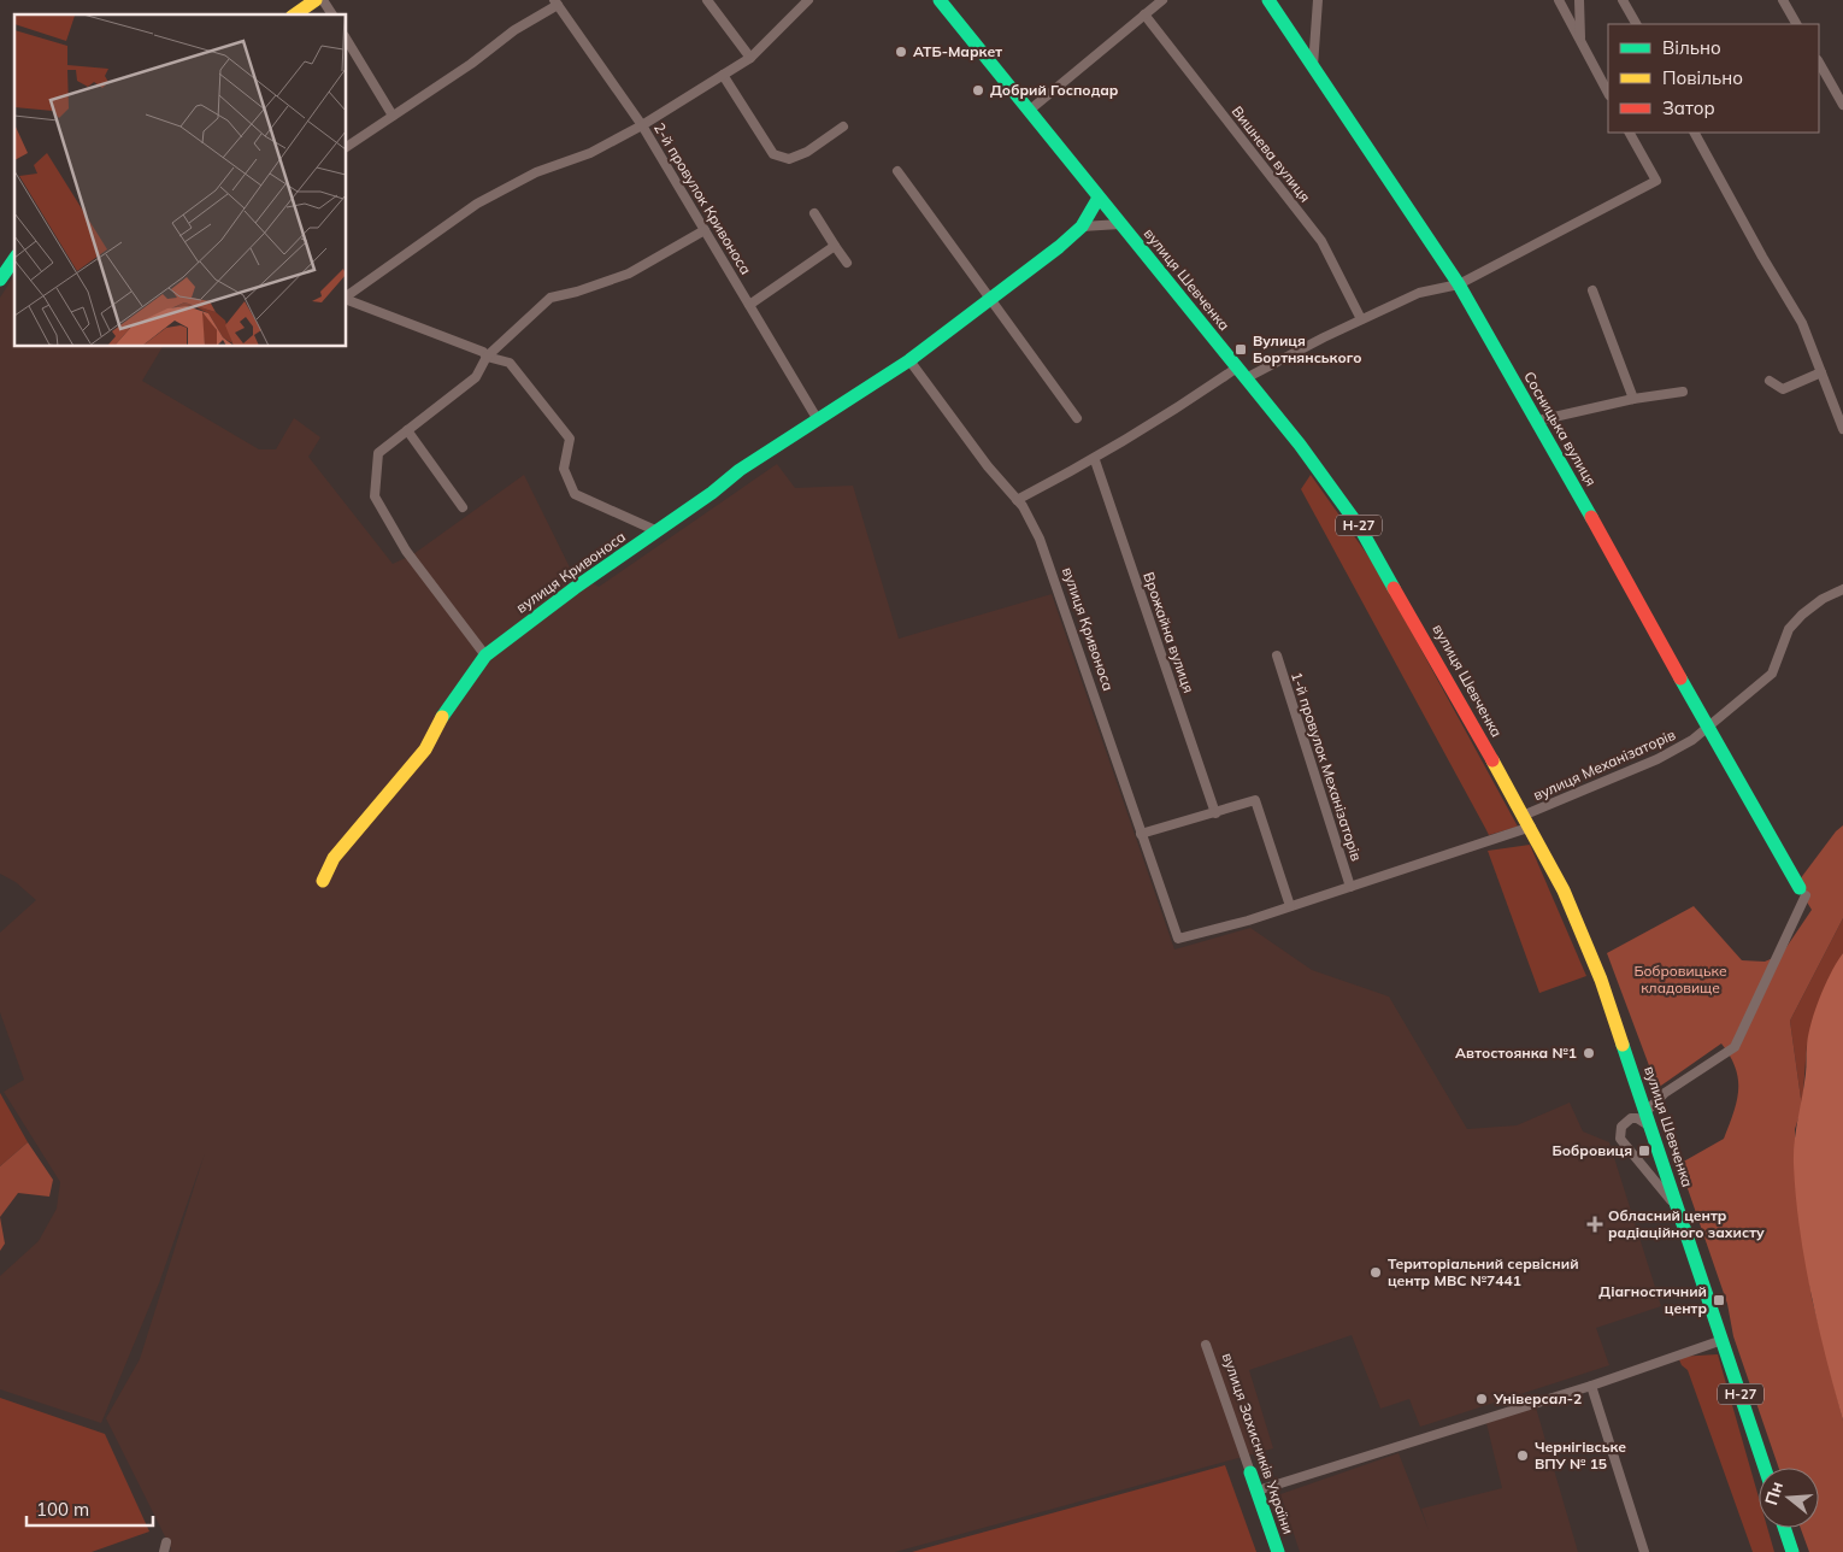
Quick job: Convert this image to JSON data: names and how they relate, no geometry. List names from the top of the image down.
{
  "streets": {
    "street": [
      "Вишнева вулиця",
      "2-й провулок Кривоноса",
      "вулиця Шевченка",
      "Сосницька вулиця",
      "Н-27",
      "вулиця Кривоноса",
      "Врожайна вулиця",
      "вулиця Механізаторів",
      "1-й провулок Механізаторів",
      "вулиця Захисників України"
    ]
  },
  "crossings": [
    ["2-й провулок Кривоноса", "вулиця Кривоноса"],
    ["вулиця Шевченка", "вулиця Кривоноса"],
    ["вулиця Шевченка", "вулиця Механізаторів"],
    ["Сосницька вулиця", "вулиця Механізаторів"],
    ["вулиця Кривоноса", "вулиця Механізаторів"],
    ["вулиця Механізаторів", "1-й провулок Механізаторів"]
  ],
  "parks": ["Бобровицьке кладовище"],
  "places": {
    "other": [
      "АТБ-Маркет",
      "Добрий Господар",
      "Автостоянка №1",
      "Територіальний сервісний центр МВС №7441",
      "Універсал-2",
      "Чернігівське ВПУ № 15"
    ],
    "transit": ["Вулиця Бортнянського", "Бобровиця", "Діагностичний центр"],
    "health": ["Обласний центр радіаційного захисту"]
  },
  "legend": ["Вільно", "Повільно", "Затор"],
  "scale_bar": "100 m",
  "north": "left"
}
